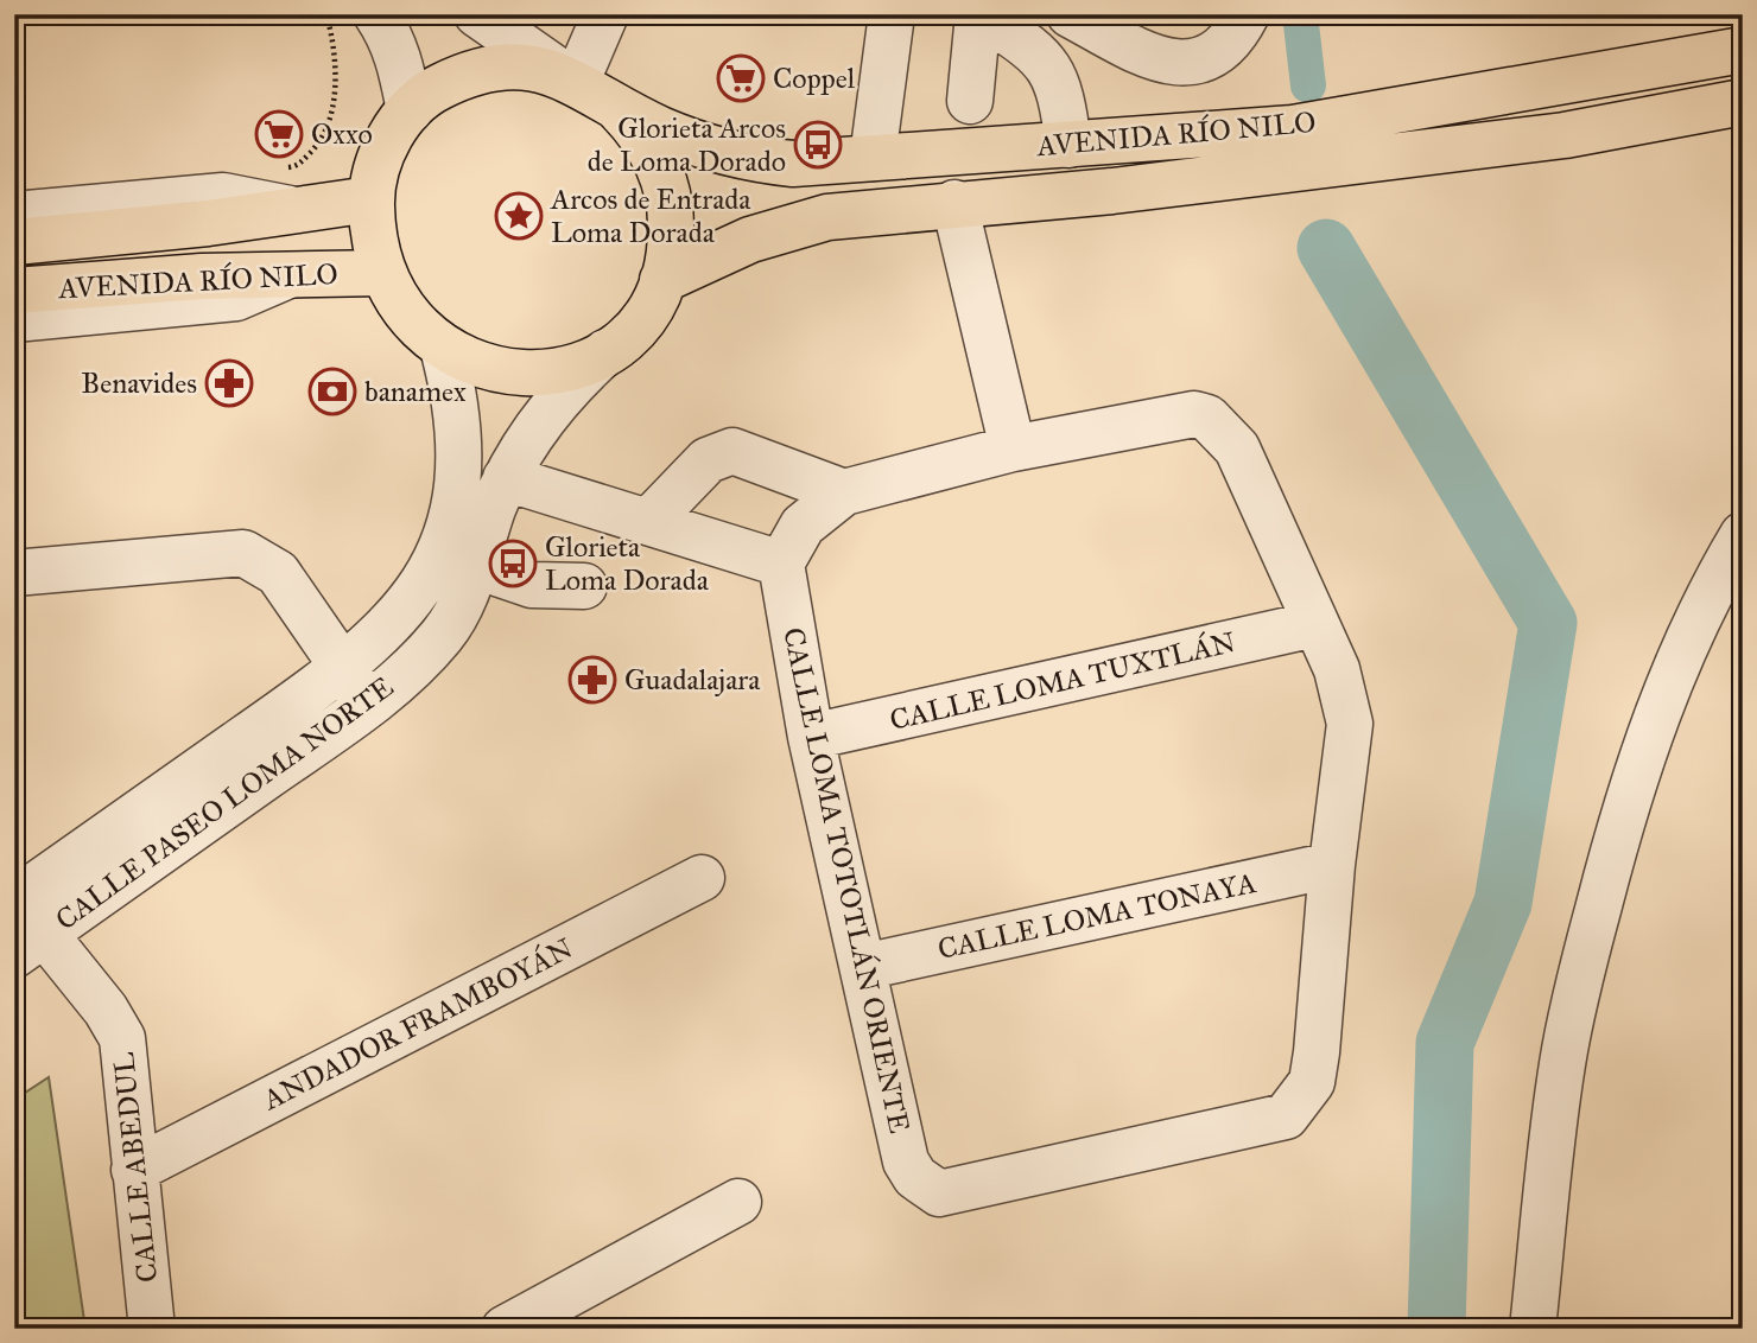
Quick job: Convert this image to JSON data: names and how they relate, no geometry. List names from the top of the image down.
{
  "streets": {
    "main road": ["AVENIDA RÍO NILO"],
    "street": [
      "CALLE LOMA TUXTLÁN",
      "CALLE PASEO LOMA NORTE",
      "CALLE LOMA TOTOTLÁN ORIENTE",
      "CALLE LOMA TONAYA",
      "ANDADOR FRAMBOYÁN",
      "CALLE ABEDUL"
    ]
  },
  "crossings": [
    ["CALLE LOMA TUXTLÁN", "CALLE LOMA TOTOTLÁN ORIENTE"],
    ["CALLE PASEO LOMA NORTE", "CALLE ABEDUL"],
    ["CALLE LOMA TOTOTLÁN ORIENTE", "CALLE LOMA TONAYA"],
    ["ANDADOR FRAMBOYÁN", "CALLE ABEDUL"]
  ],
  "places": {
    "supermarket": ["Coppel", "Oxxo"],
    "bus stop": ["Glorieta Arcos de Loma Dorado", "Glorieta Loma Dorada"],
    "place": ["Arcos de Entrada Loma Dorada"],
    "pharmacy": ["Benavides", "Guadalajara"],
    "bank": ["banamex"]
  }
}
